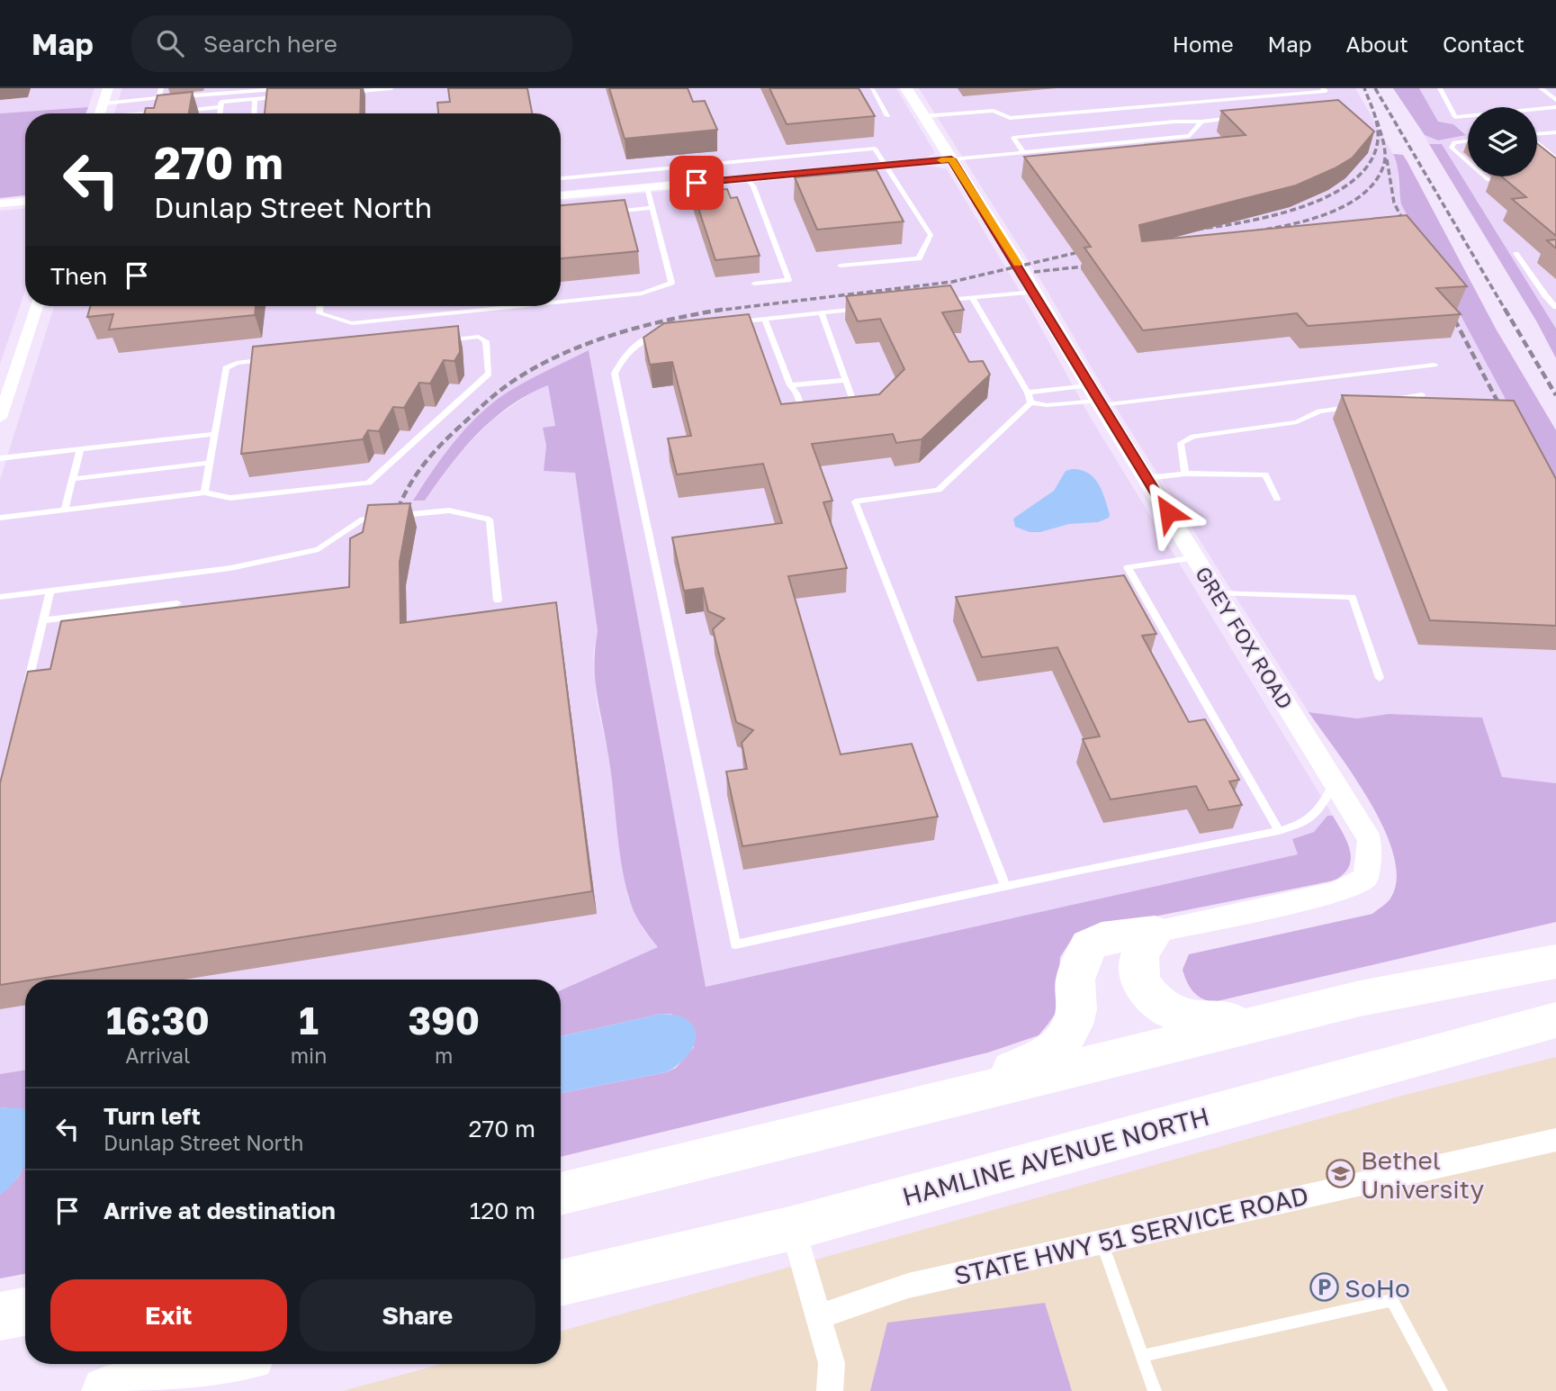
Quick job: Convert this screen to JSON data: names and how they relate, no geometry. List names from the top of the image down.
{
  "streets": {
    "highway": ["HAMLINE AVENUE NORTH"],
    "street": ["GREY FOX ROAD", "STATE HWY 51 SERVICE ROAD"]
  },
  "places": {
    "school or university": ["Bethel University"],
    "parking": ["SoHo"]
  },
  "page": {
    "header": "Map",
    "search": "Search here",
    "nav": [
      "Home",
      "Map",
      "About",
      "Contact"
    ],
    "turn": ["270 m", "Dunlap Street North"],
    "then": "Then",
    "eta": [
      "16:30",
      "Arrival",
      "1",
      "min",
      "390",
      "m"
    ],
    "list": [
      {
        "name": "Turn left",
        "note": "Dunlap Street North",
        "value": "270 m"
      },
      {
        "name": "Arrive at destination",
        "value": "120 m"
      }
    ],
    "buttons": ["Exit", "Share"]
  }
}
